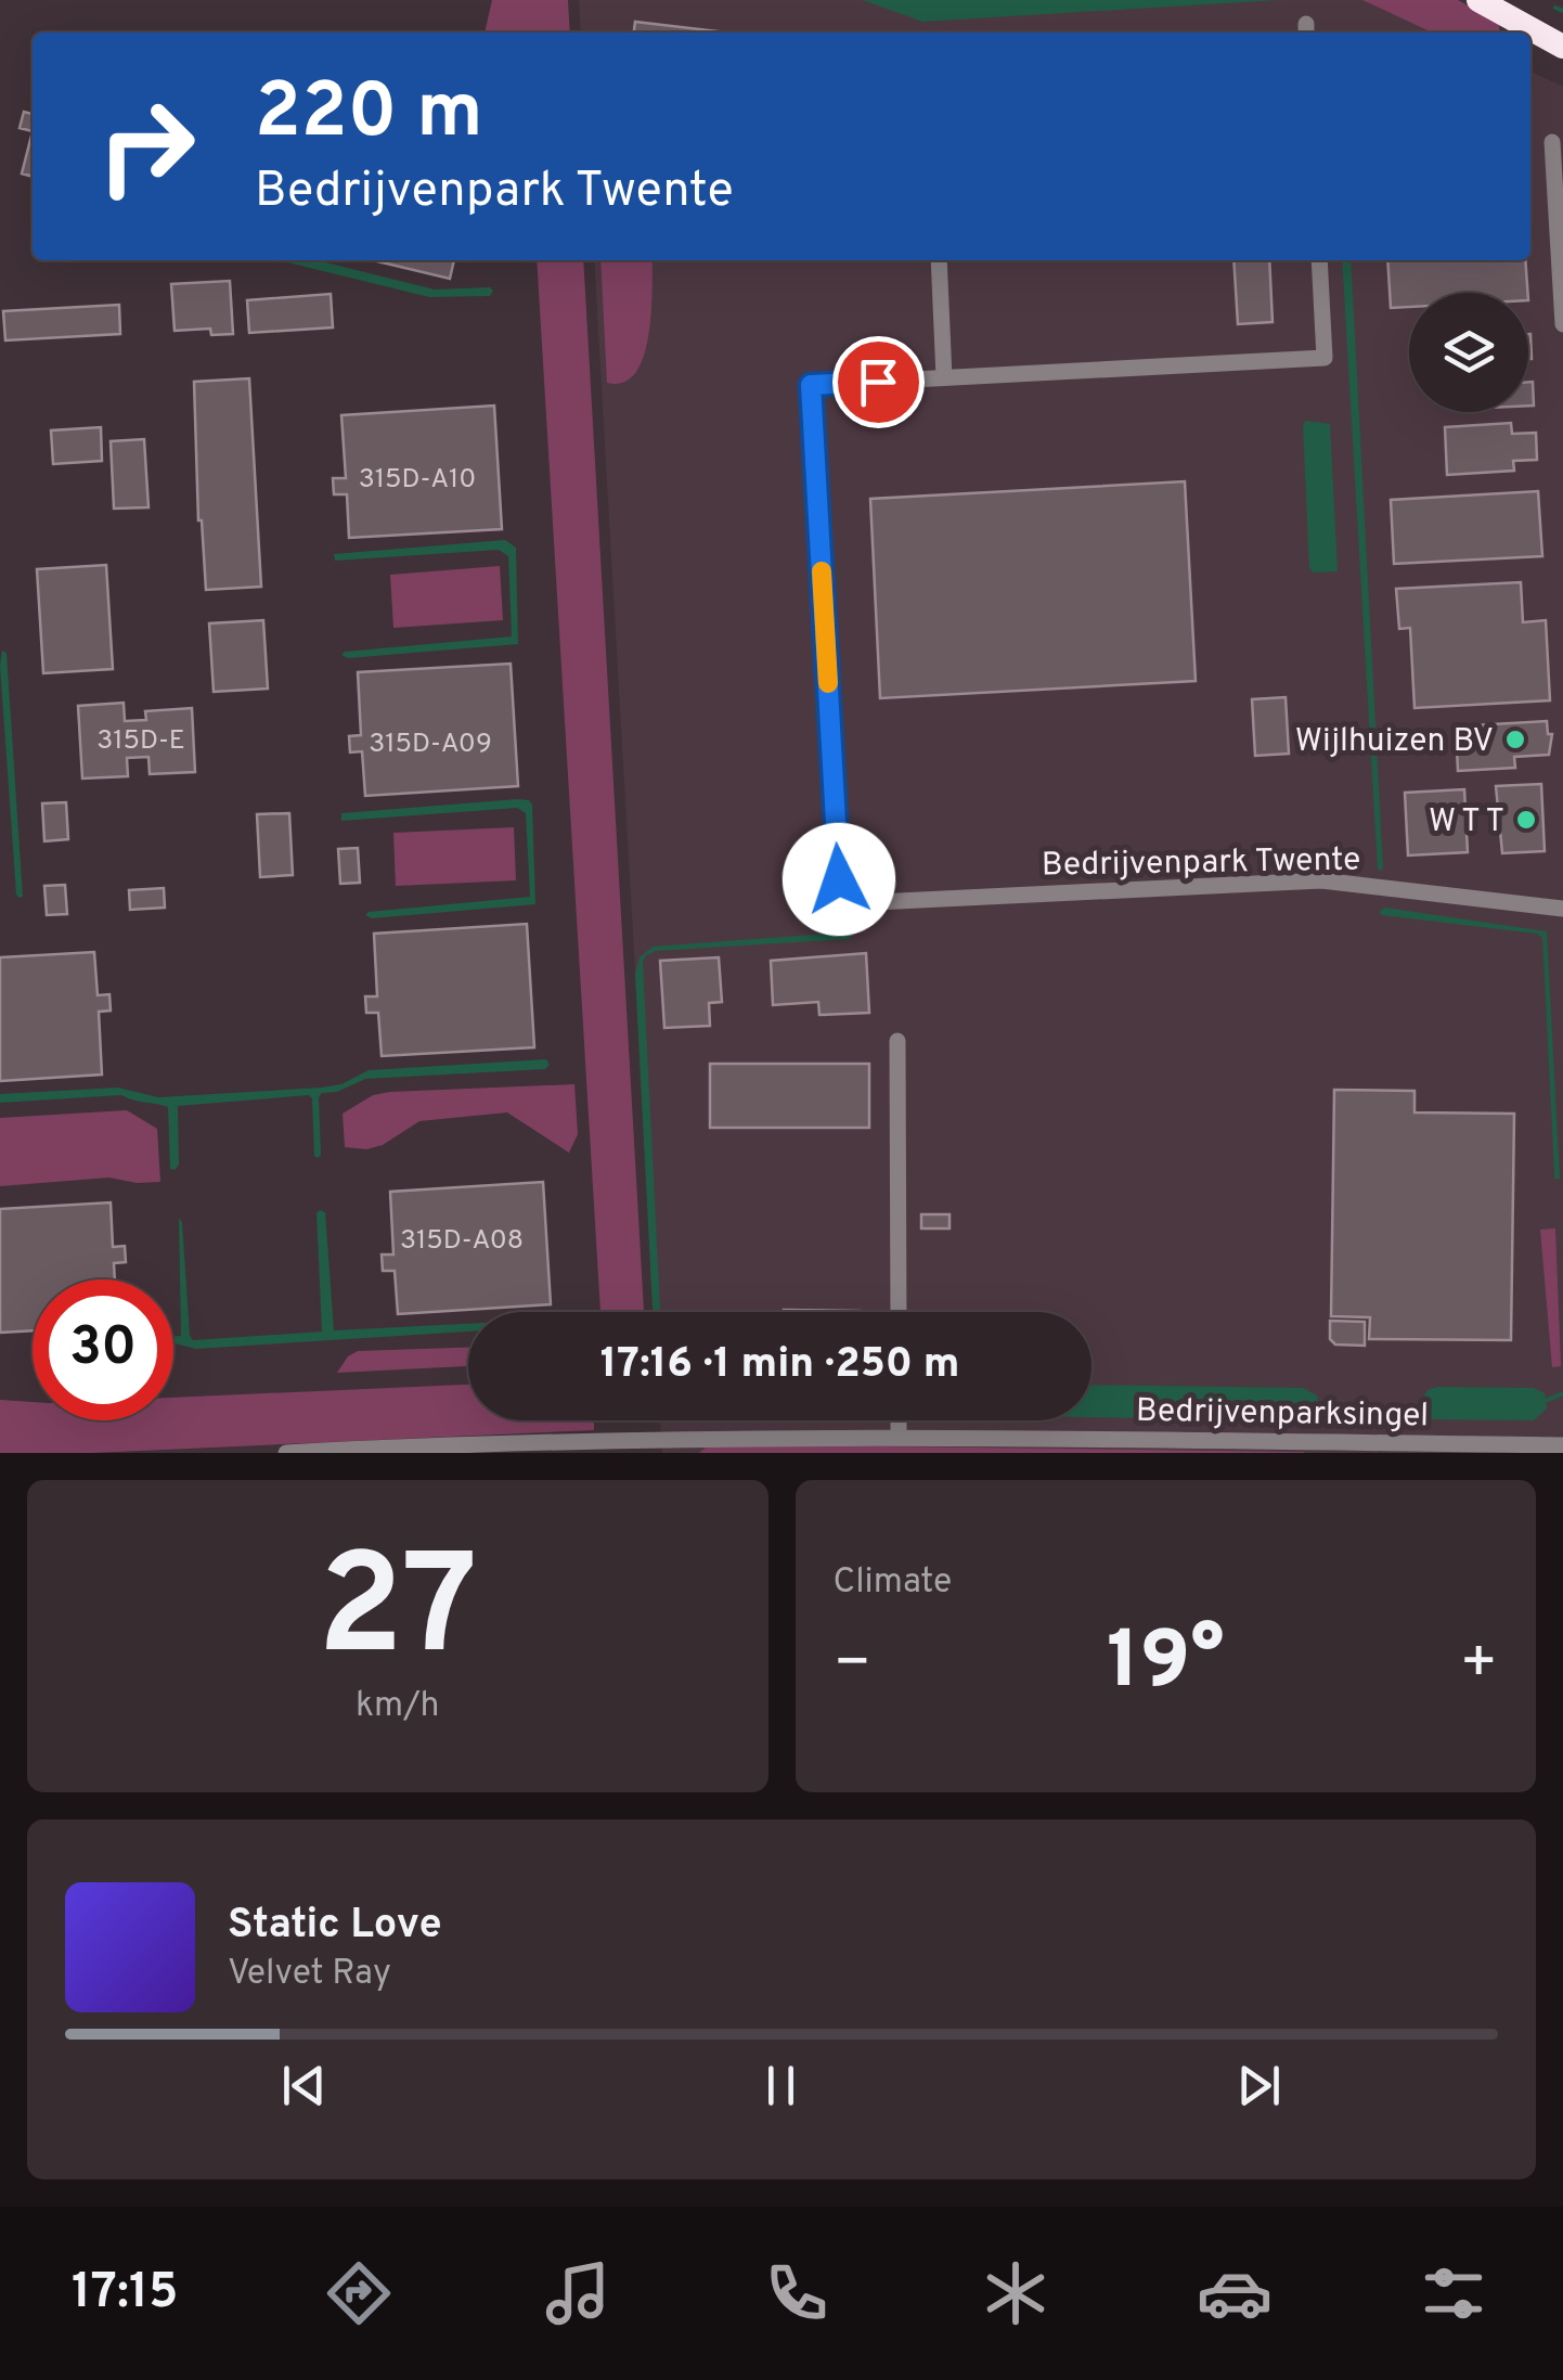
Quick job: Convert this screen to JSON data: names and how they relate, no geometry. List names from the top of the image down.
{
  "streets": {
    "street": ["Bedrijvenpark Twente", "Bedrijvenparksingel"]
  },
  "places": ["Wijlhuizen BV", "W T T"],
  "house_numbers": [
    "315D-A10",
    "315D-E",
    "315D-A09",
    "315D-A08"
  ],
  "page": {
    "turn": ["220 m", "Bedrijvenpark Twente"],
    "limit": "30",
    "trip": "17:16 · 1 min · 250 m",
    "tile": [
      ["27", "km/h"],
      "Climate"
    ],
    "heat": ["−", "19°", "+"],
    "song": ["Static Love", "Velvet Ray"],
    "tabs": "17:15"
  }
}
